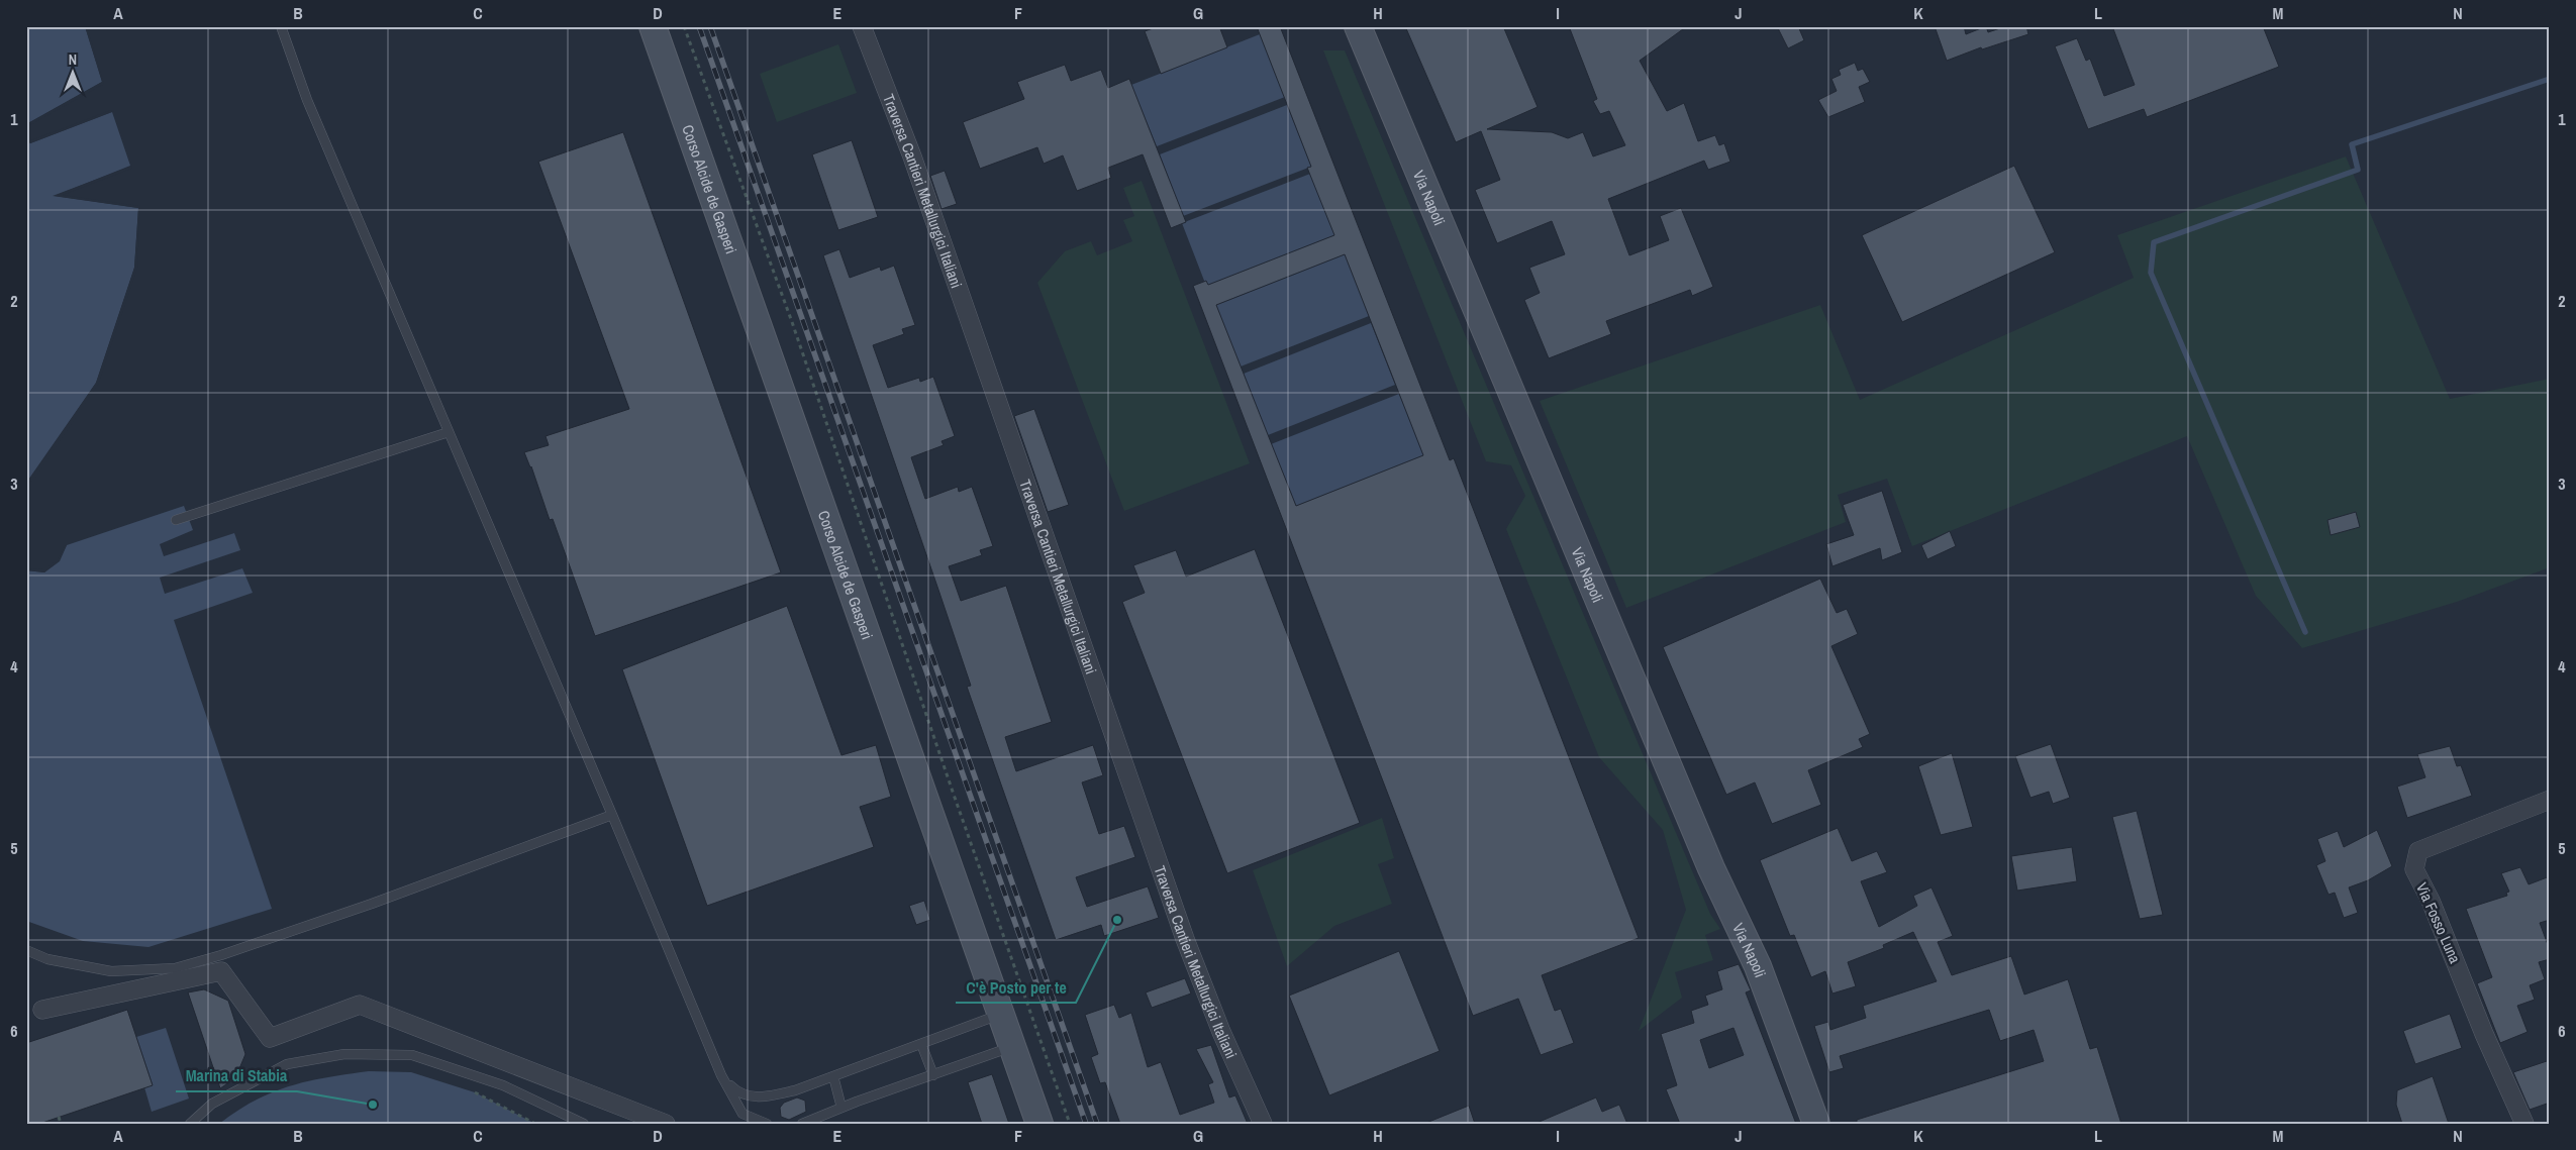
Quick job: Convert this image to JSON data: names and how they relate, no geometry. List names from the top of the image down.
{
  "streets": {
    "street": [
      "Corso Alcide de Gasperi",
      "Traversa Cantieri Metallurgici Italiani",
      "Via Napoli",
      "Via Fosso Luna"
    ]
  },
  "places": ["C'è Posto per te", "Marina di Stabia"],
  "north": "top",
  "grid": {
    "columns": [
      "A",
      "B",
      "C",
      "D",
      "E",
      "F",
      "G",
      "H",
      "I",
      "J",
      "K",
      "L",
      "M",
      "N"
    ],
    "rows": [
      "1",
      "2",
      "3",
      "4",
      "5",
      "6"
    ]
  }
}
